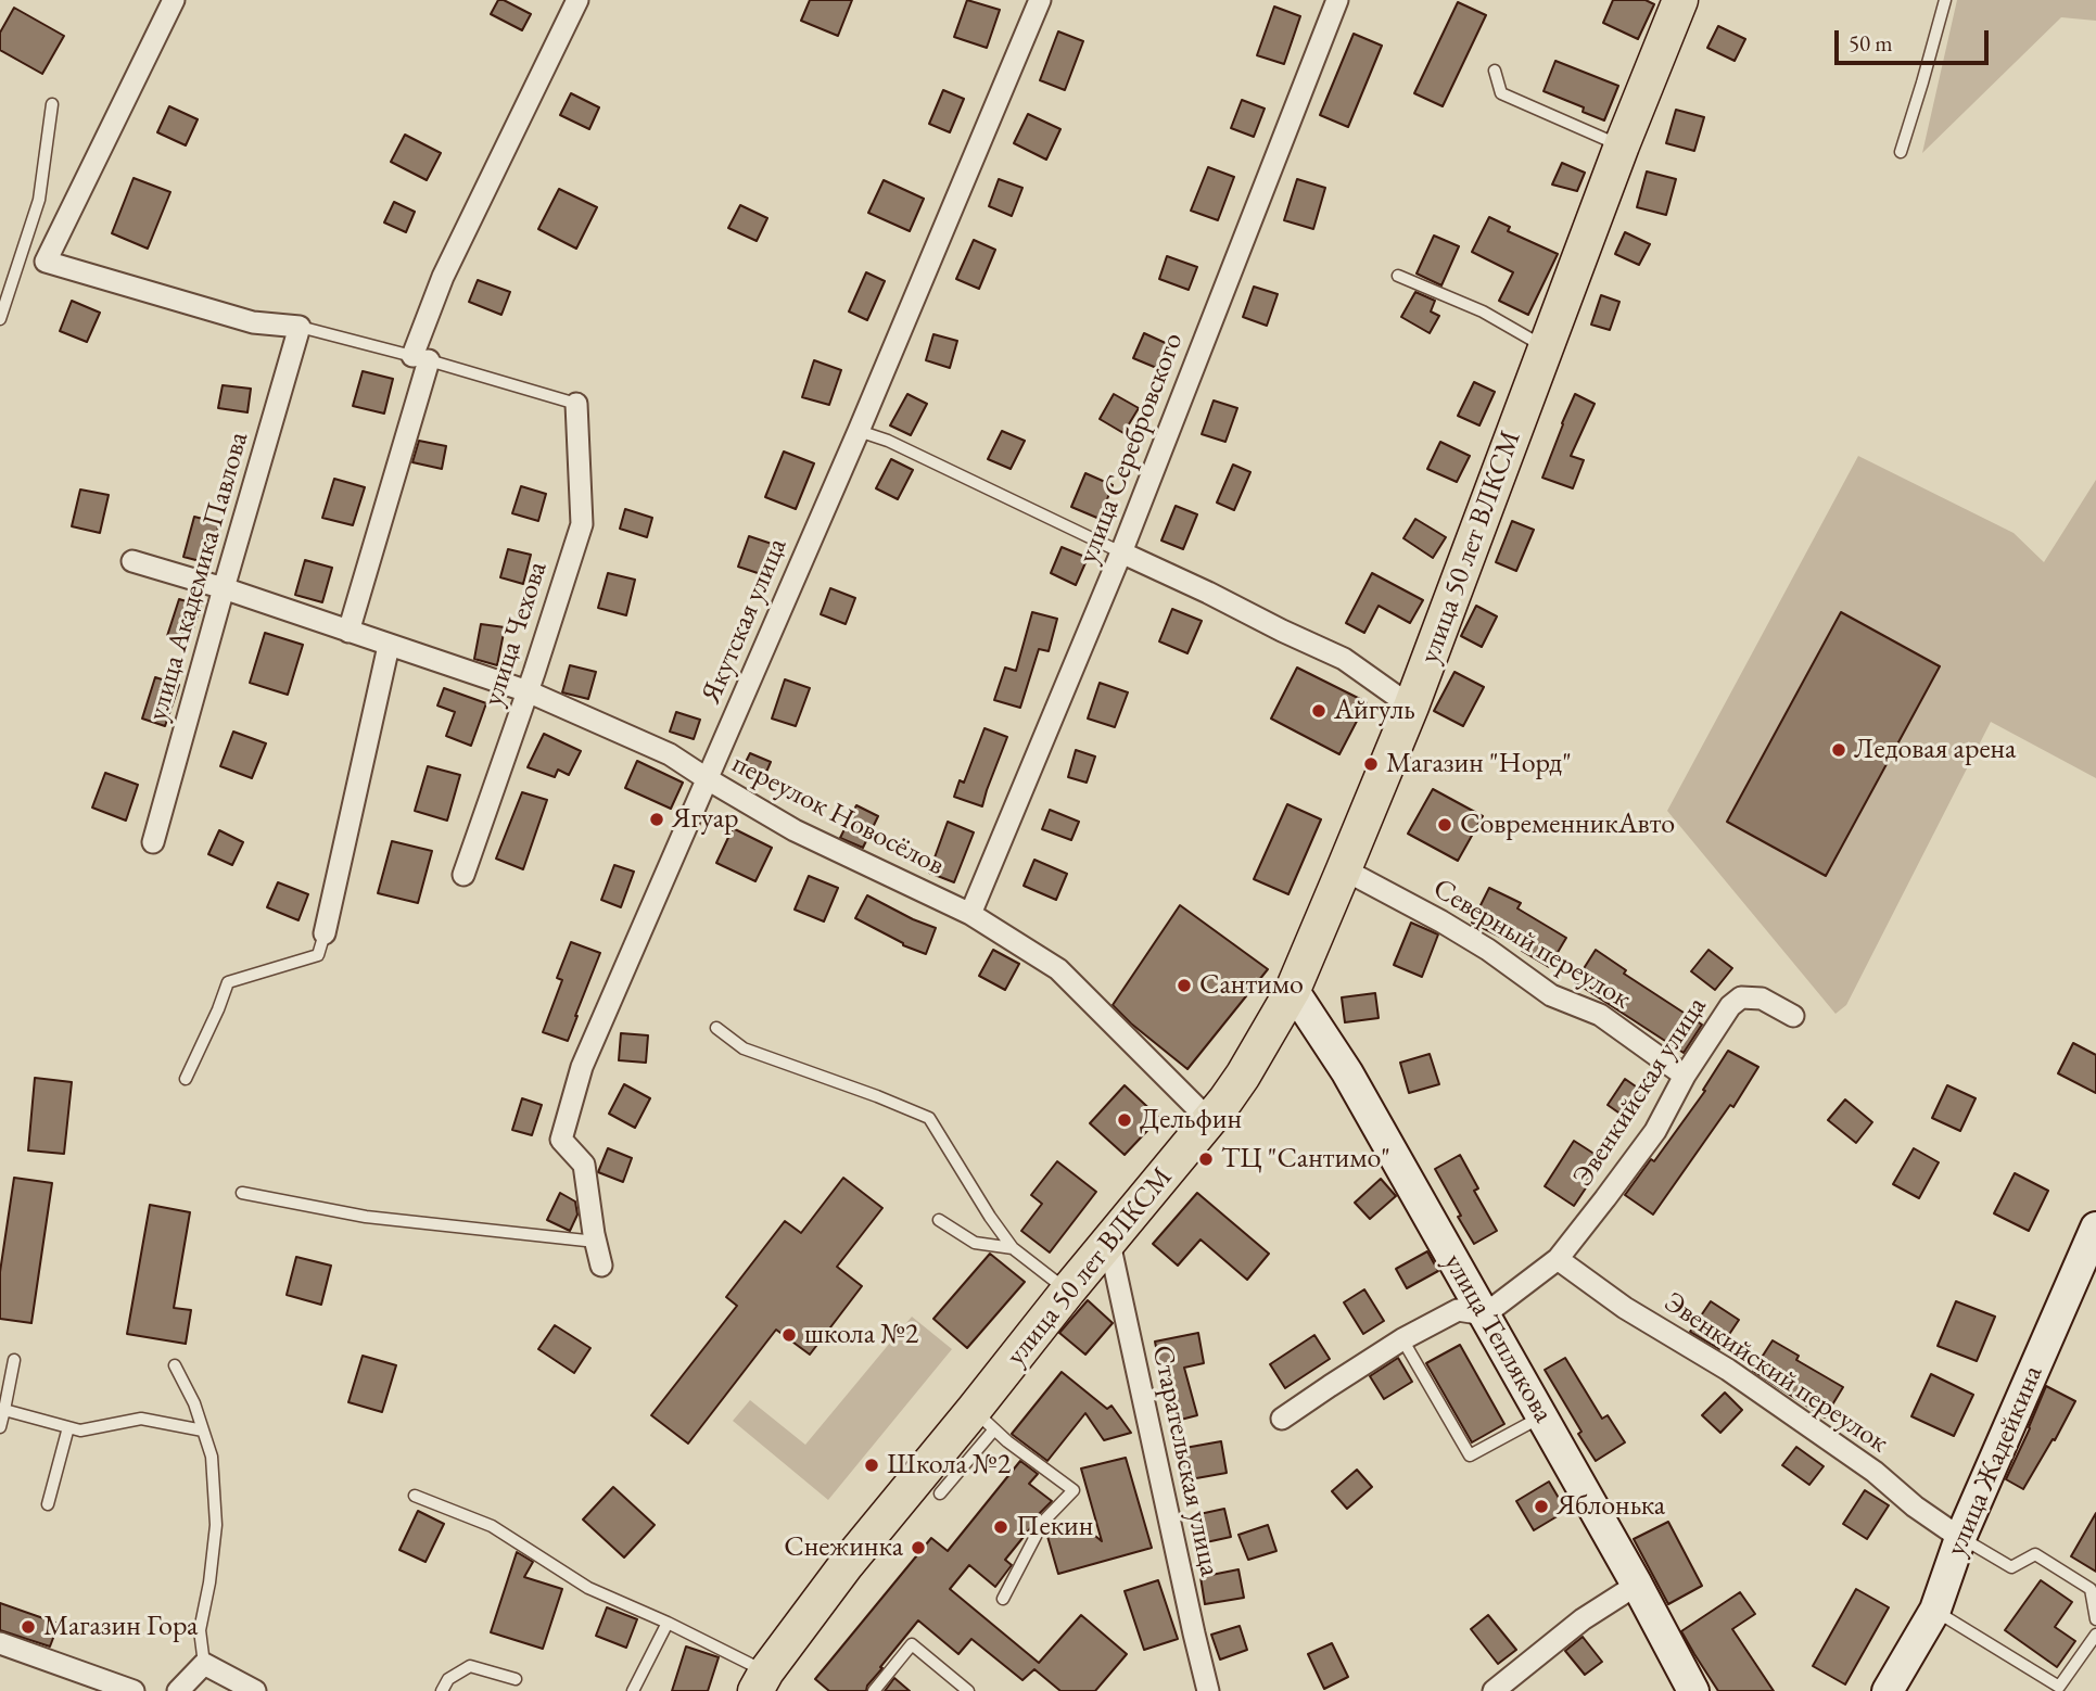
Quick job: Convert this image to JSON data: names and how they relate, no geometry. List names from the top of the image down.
{
  "streets": {
    "main road": ["улица 50 лет ВЛКСМ", "улица Теплякова", "улица Жадейкина"],
    "street": [
      "улица Серебровского",
      "улица Академика Павлова",
      "Якутская улица",
      "улица Чехова",
      "переулок Новосёлов",
      "Северный переулок",
      "Эвенкийская улица",
      "Эвенкийский переулок",
      "Старательская улица"
    ]
  },
  "crossings": [
    ["улица Серебровского", "переулок Новосёлов"],
    ["улица 50 лет ВЛКСМ", "переулок Новосёлов"],
    ["улица 50 лет ВЛКСМ", "Северный переулок"],
    ["улица 50 лет ВЛКСМ", "улица Теплякова"],
    ["улица 50 лет ВЛКСМ", "Старательская улица"],
    ["улица Академика Павлова", "переулок Новосёлов"],
    ["Якутская улица", "переулок Новосёлов"],
    ["улица Чехова", "переулок Новосёлов"],
    ["Северный переулок", "Эвенкийская улица"],
    ["Эвенкийская улица", "улица Теплякова"],
    ["Эвенкийская улица", "Эвенкийский переулок"],
    ["Эвенкийский переулок", "улица Жадейкина"]
  ],
  "places": [
    "Айгуль",
    "Ледовая арена",
    "Магазин \"Норд\"",
    "Ягуар",
    "СовременникАвто",
    "Сантимо",
    "Дельфин",
    "ТЦ \"Сантимо\"",
    "школа №2",
    "Школа №2",
    "Яблонька",
    "Пекин",
    "Снежинка",
    "Магазин Гора"
  ],
  "scale_bar": "50 m"
}
